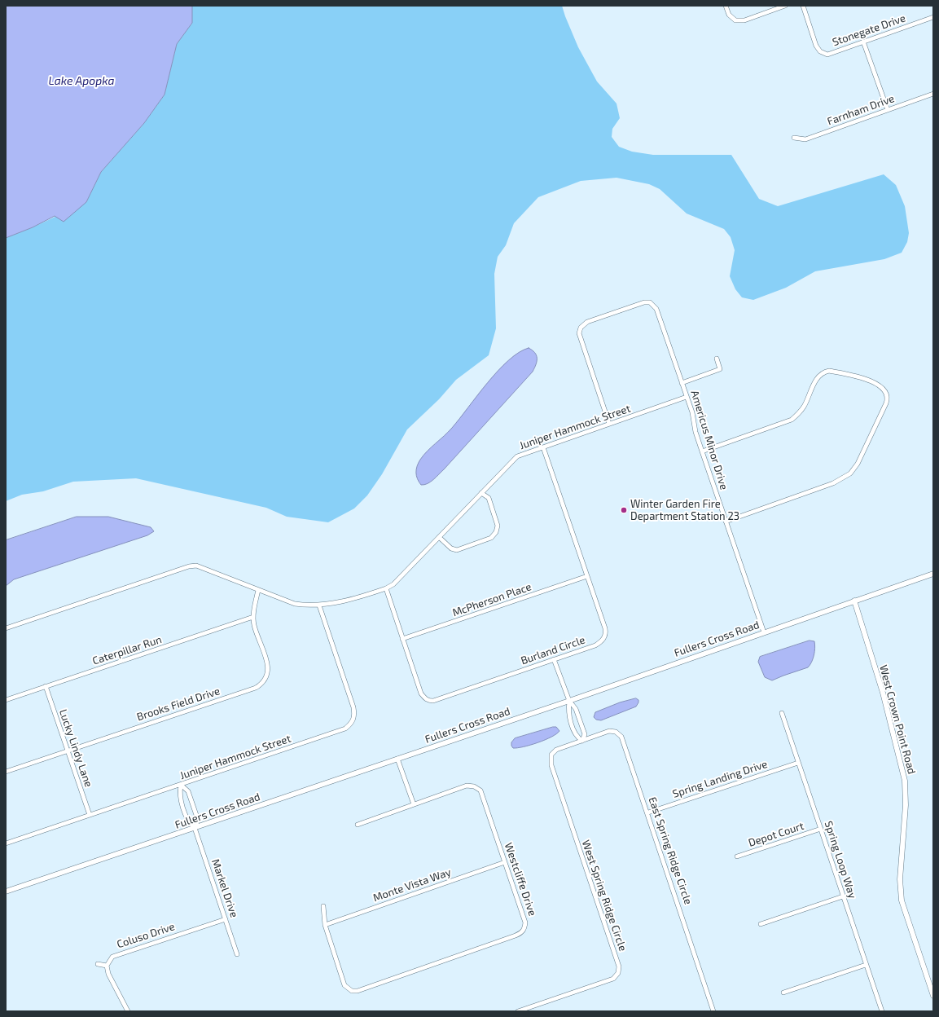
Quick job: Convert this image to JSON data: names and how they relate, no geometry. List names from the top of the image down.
{
  "streets": {
    "street": [
      "Stonegate Drive",
      "Farnham Drive",
      "Juniper Hammock Street",
      "Americus Minor Drive",
      "McPherson Place",
      "Fullers Cross Road",
      "Caterpillar Run",
      "Burland Circle",
      "Brooks Field Drive",
      "West Crown Point Road",
      "Lucky Lindy Lane",
      "Spring Landing Drive",
      "Depot Court",
      "East Spring Ridge Circle",
      "Spring Loop Way",
      "Westcliffe Drive",
      "Monte Vista Way",
      "Markel Drive",
      "West Spring Ridge Circle",
      "Coluso Drive"
    ]
  },
  "crossings": [
    ["Juniper Hammock Street", "Americus Minor Drive"],
    ["Juniper Hammock Street", "Burland Circle"],
    ["Juniper Hammock Street", "Brooks Field Drive"],
    ["Juniper Hammock Street", "Lucky Lindy Lane"],
    ["Americus Minor Drive", "Fullers Cross Road"],
    ["McPherson Place", "Burland Circle"],
    ["Fullers Cross Road", "West Crown Point Road"],
    ["Fullers Cross Road", "Markel Drive"],
    ["Caterpillar Run", "Brooks Field Drive"],
    ["Caterpillar Run", "Lucky Lindy Lane"],
    ["Brooks Field Drive", "Lucky Lindy Lane"],
    ["Spring Landing Drive", "East Spring Ridge Circle"],
    ["Spring Landing Drive", "Spring Loop Way"],
    ["Depot Court", "Spring Loop Way"],
    ["East Spring Ridge Circle", "West Spring Ridge Circle"],
    ["Westcliffe Drive", "Monte Vista Way"],
    ["Markel Drive", "Coluso Drive"]
  ],
  "water": ["Lake Apopka"],
  "places": ["Winter Garden Fire Department Station 23"]
}
